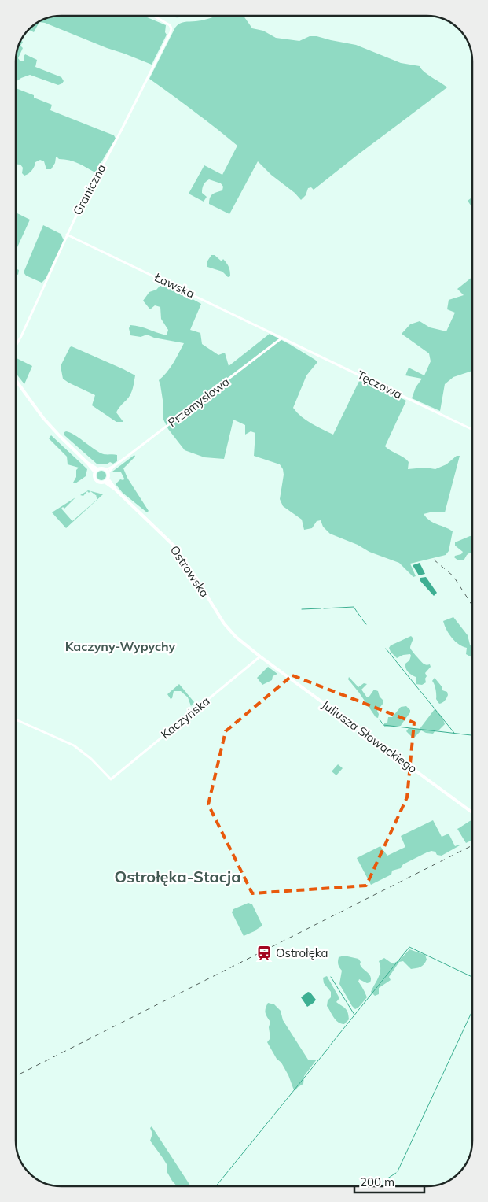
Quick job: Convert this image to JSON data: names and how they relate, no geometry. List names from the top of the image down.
{
  "streets": {
    "main road": ["Ostrowska", "Juliusza Słowackiego"],
    "street": [
      "Graniczna",
      "Ławska",
      "Tęczowa",
      "Przemysłowa",
      "Kaczyńska"
    ]
  },
  "crossings": [
    ["Graniczna", "Ławska"],
    ["Ławska", "Tęczowa"],
    ["Ławska", "Przemysłowa"],
    ["Tęczowa", "Przemysłowa"],
    ["Przemysłowa", "Ostrowska"],
    ["Ostrowska", "Kaczyńska"],
    ["Ostrowska", "Juliusza Słowackiego"],
    ["Kaczyńska", "Juliusza Słowackiego"]
  ],
  "districts": ["Kaczyny-Wypychy", "Ostrołęka-Stacja"],
  "places": {
    "station": ["Ostrołęka"]
  },
  "scale_bar": "200 m"
}
